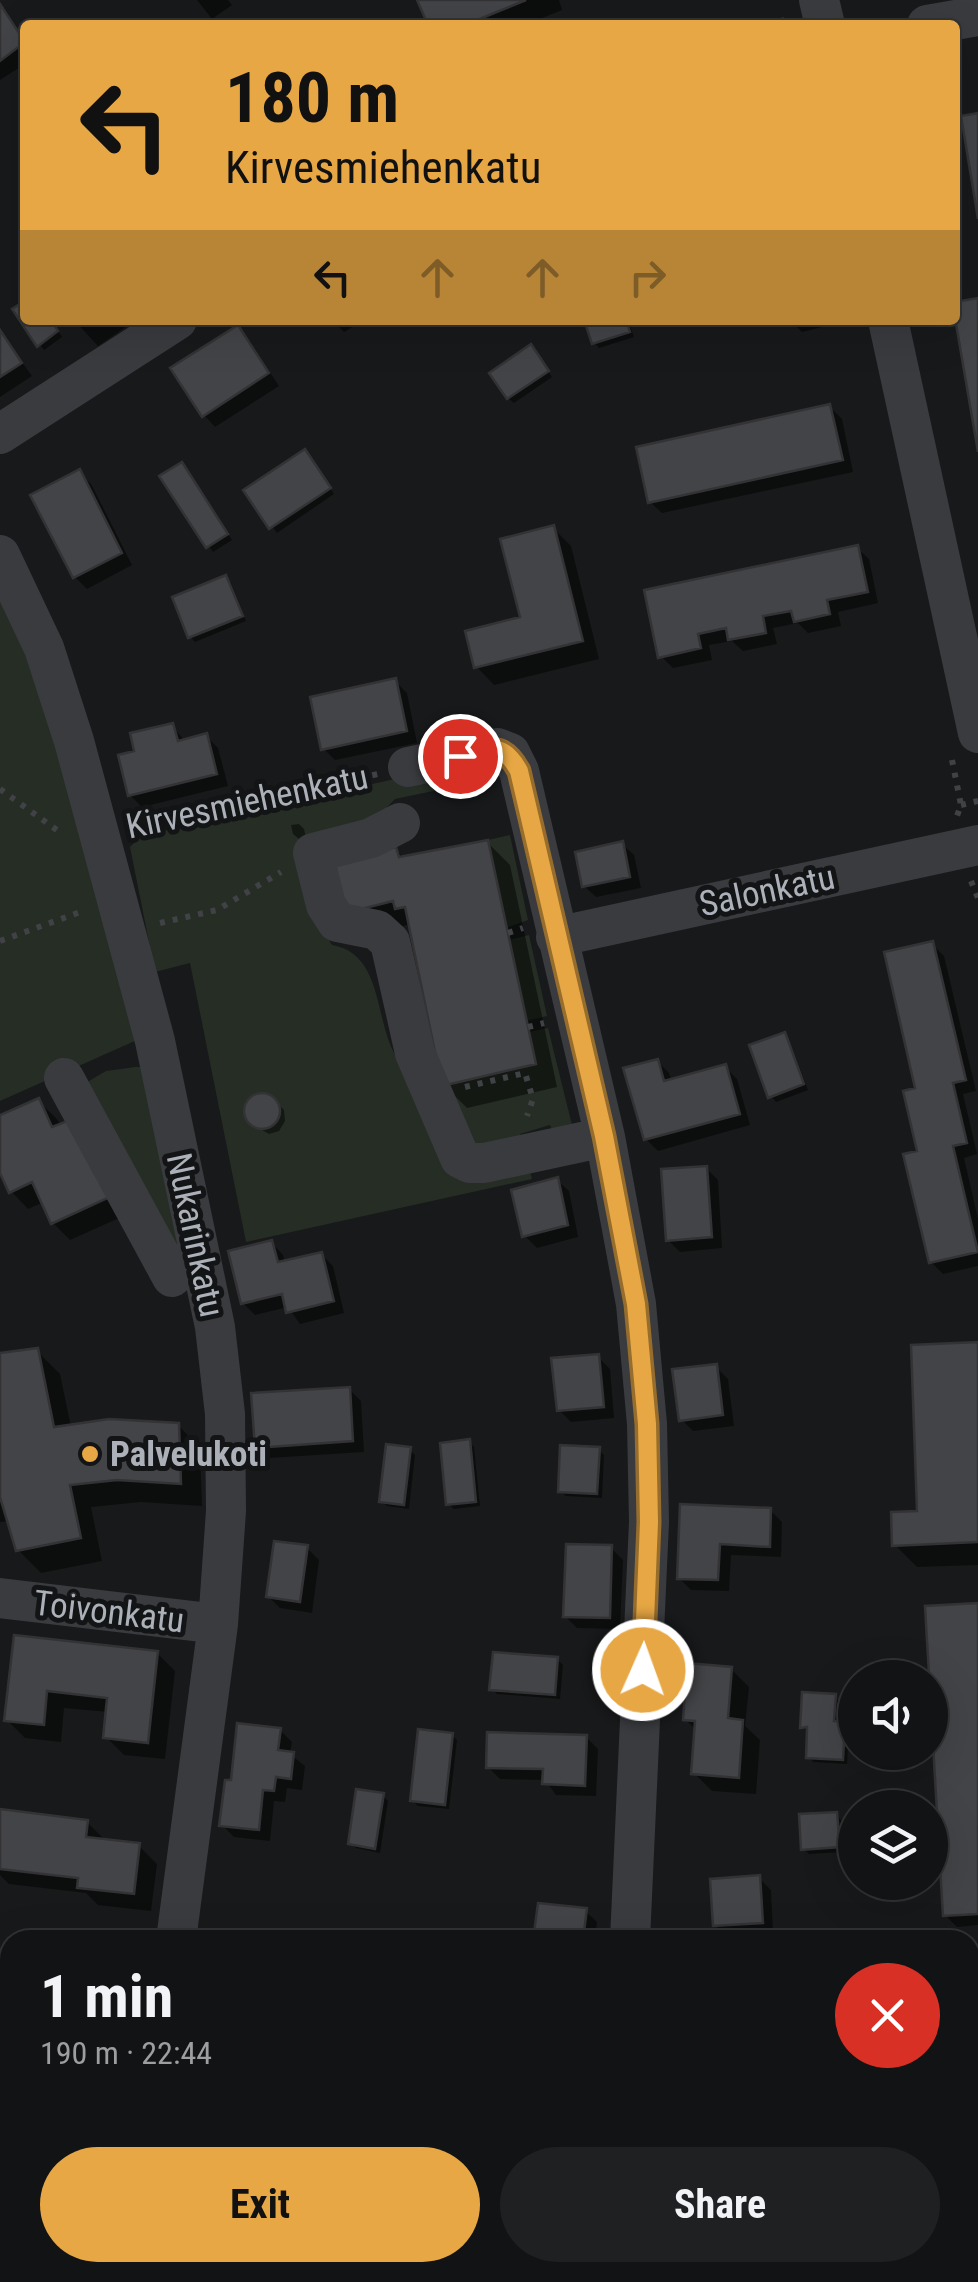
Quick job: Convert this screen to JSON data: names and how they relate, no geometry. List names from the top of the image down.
{
  "streets": {
    "street": [
      "Kirvesmiehenkatu",
      "Salonkatu",
      "Nukarinkatu",
      "Toivonkatu"
    ]
  },
  "crossings": [
    ["Kirvesmiehenkatu", "Salonkatu"],
    ["Kirvesmiehenkatu", "Nukarinkatu"],
    ["Nukarinkatu", "Toivonkatu"]
  ],
  "places": ["Palvelukoti"],
  "page": {
    "turn": ["180 m", "Kirvesmiehenkatu"],
    "heading": ["1 min", "190 m · 22:44"],
    "buttons": ["Exit", "Share"]
  }
}
